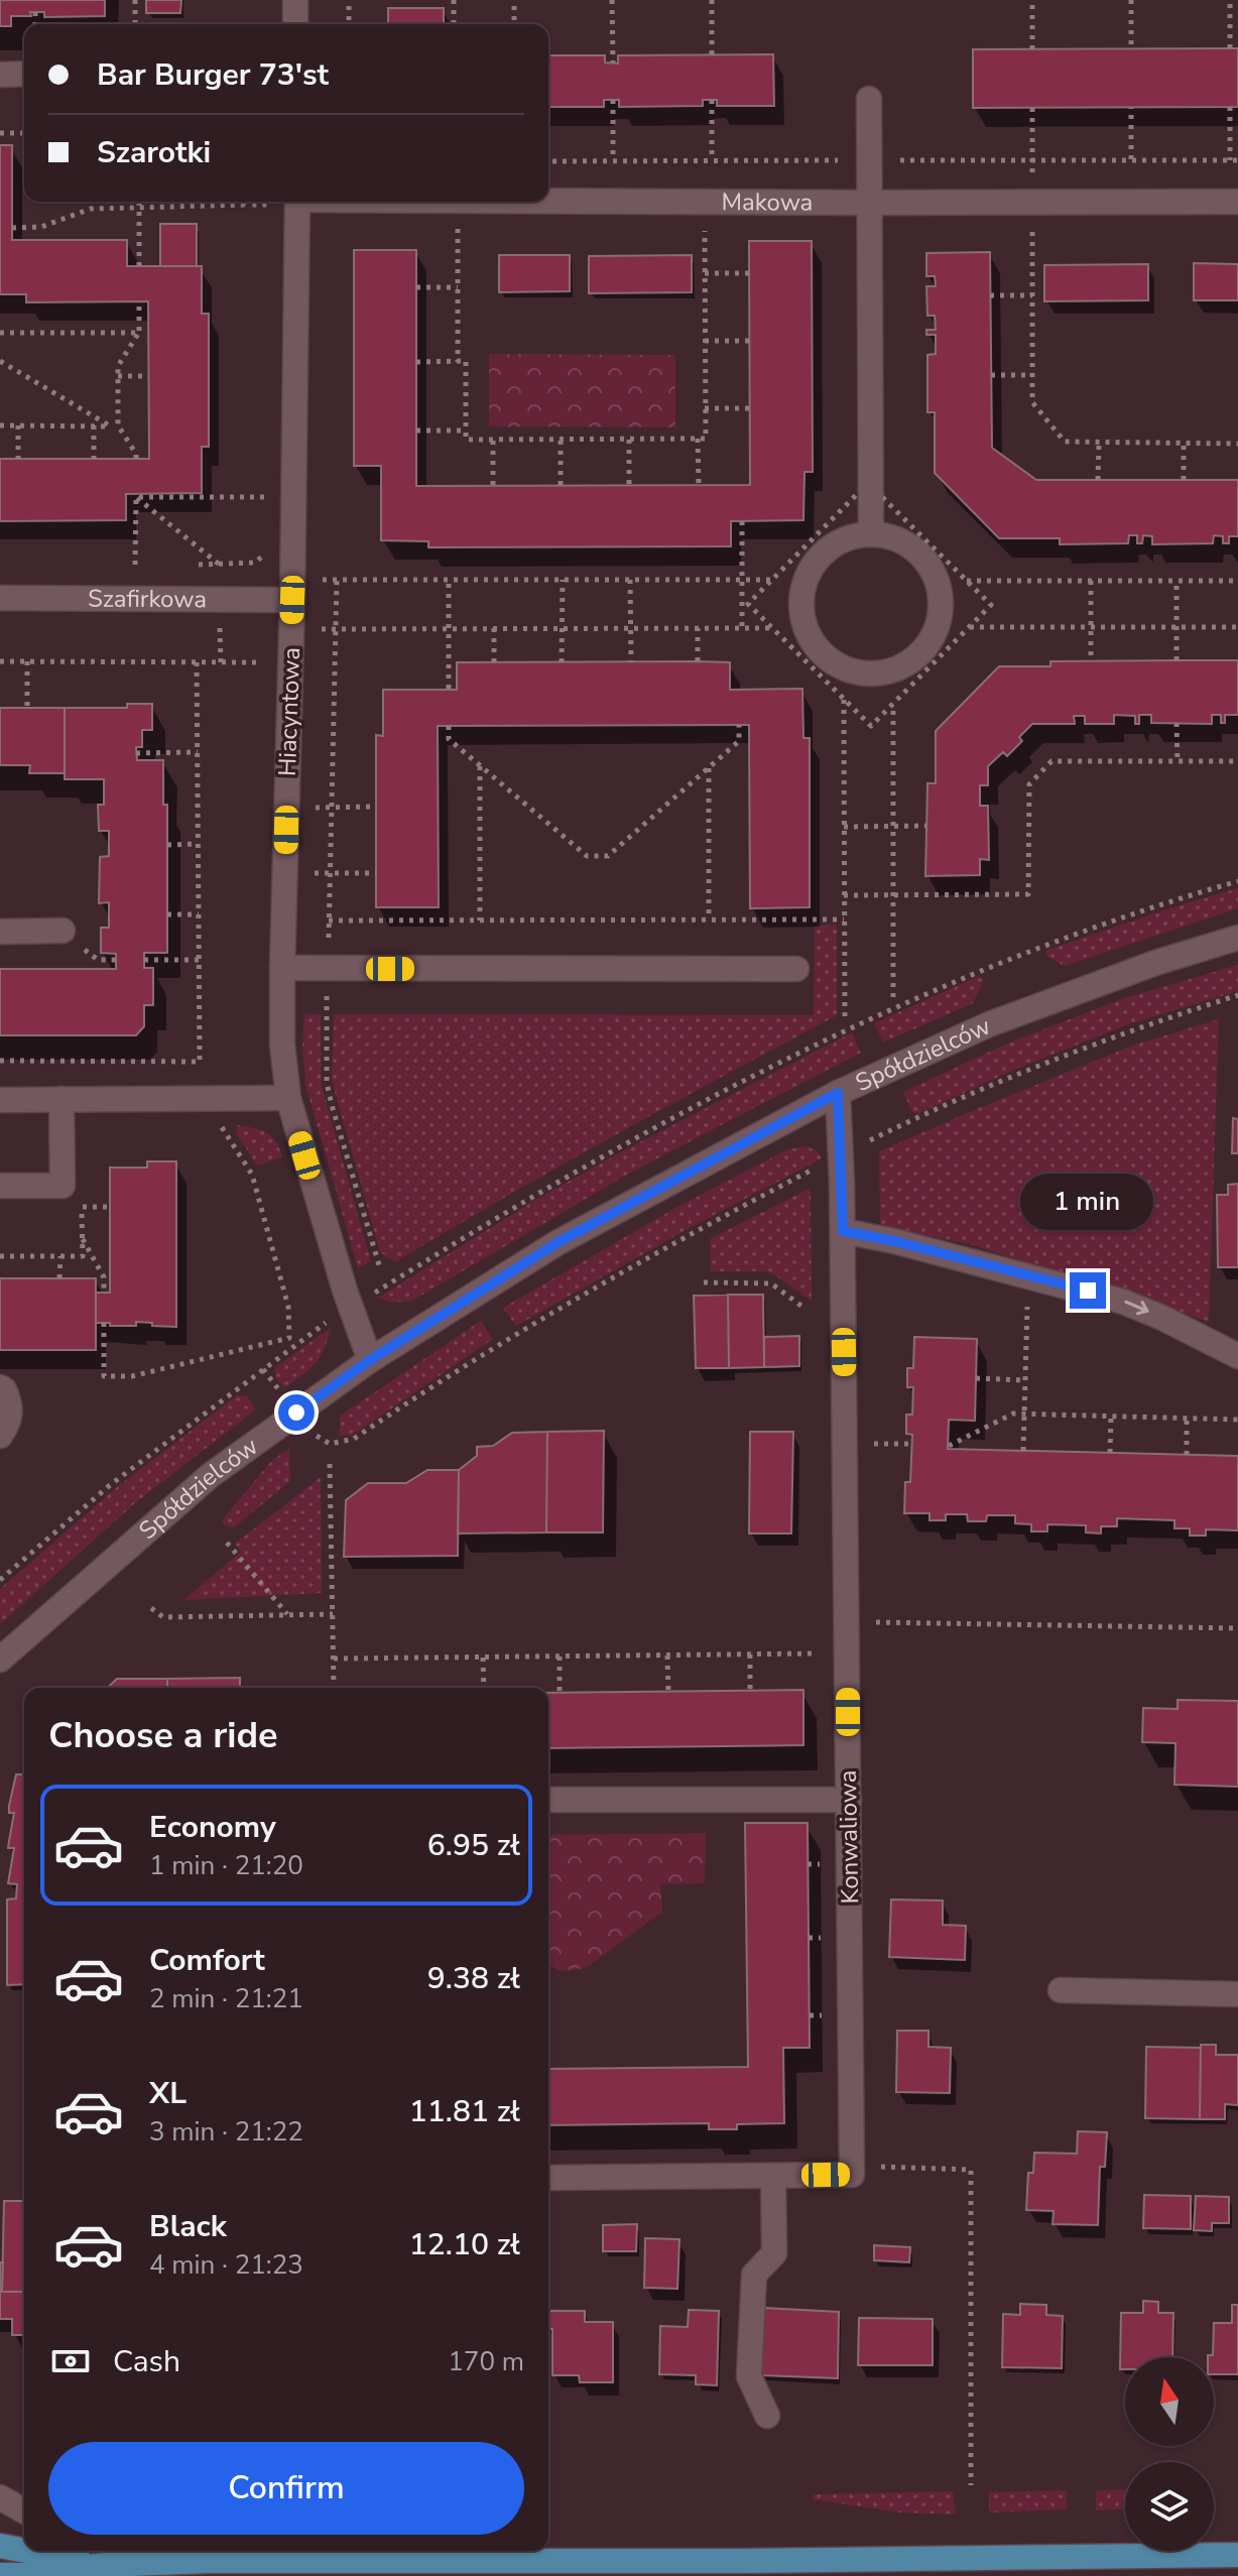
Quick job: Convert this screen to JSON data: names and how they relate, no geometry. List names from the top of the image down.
{
  "streets": {
    "street": [
      "Makowa",
      "Szafirkowa",
      "Hiacyntowa",
      "Spółdzielców",
      "Konwaliowa"
    ]
  },
  "crossings": [
    ["Szafirkowa", "Hiacyntowa"],
    ["Hiacyntowa", "Spółdzielców"],
    ["Spółdzielców", "Konwaliowa"]
  ],
  "north": "top",
  "page": {
    "banner": ["Bar Burger 73'st", "Szarotki"],
    "bubble": "1 min",
    "heading": "Choose a ride",
    "list": [
      {
        "name": "Economy",
        "note": "1 min · 21:20",
        "value": "6.95 zł"
      },
      {
        "name": "Comfort",
        "note": "2 min · 21:21",
        "value": "9.38 zł"
      },
      {
        "name": "XL",
        "note": "3 min · 21:22",
        "value": "11.81 zł"
      },
      {
        "name": "Black",
        "note": "4 min · 21:23",
        "value": "12.10 zł"
      }
    ],
    "pay": ["Cash", "170 m"],
    "buttons": "Confirm"
  }
}
